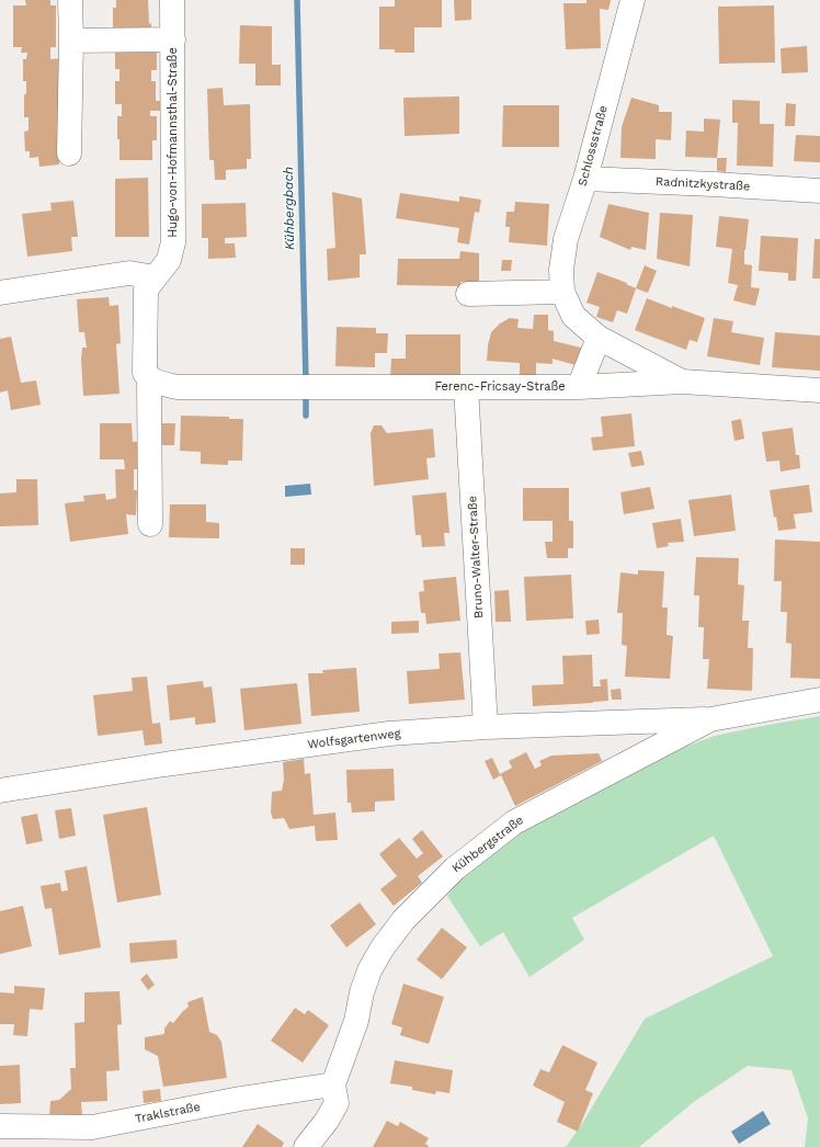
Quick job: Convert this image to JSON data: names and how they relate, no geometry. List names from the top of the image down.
{
  "streets": {
    "street": [
      "Hugo-von-Hofmannsthal-Straße",
      "Schlossstraße",
      "Radnitzkystraße",
      "Ferenc-Fricsay-Straße",
      "Bruno-Walter-Straße",
      "Wolfsgartenweg",
      "Kühbergstraße",
      "Traklstraße"
    ]
  },
  "crossings": [
    ["Hugo-von-Hofmannsthal-Straße", "Ferenc-Fricsay-Straße"],
    ["Schlossstraße", "Radnitzkystraße"],
    ["Schlossstraße", "Ferenc-Fricsay-Straße"],
    ["Ferenc-Fricsay-Straße", "Bruno-Walter-Straße"],
    ["Bruno-Walter-Straße", "Wolfsgartenweg"],
    ["Wolfsgartenweg", "Kühbergstraße"],
    ["Kühbergstraße", "Traklstraße"]
  ],
  "water": ["Kühbergbach"]
}
